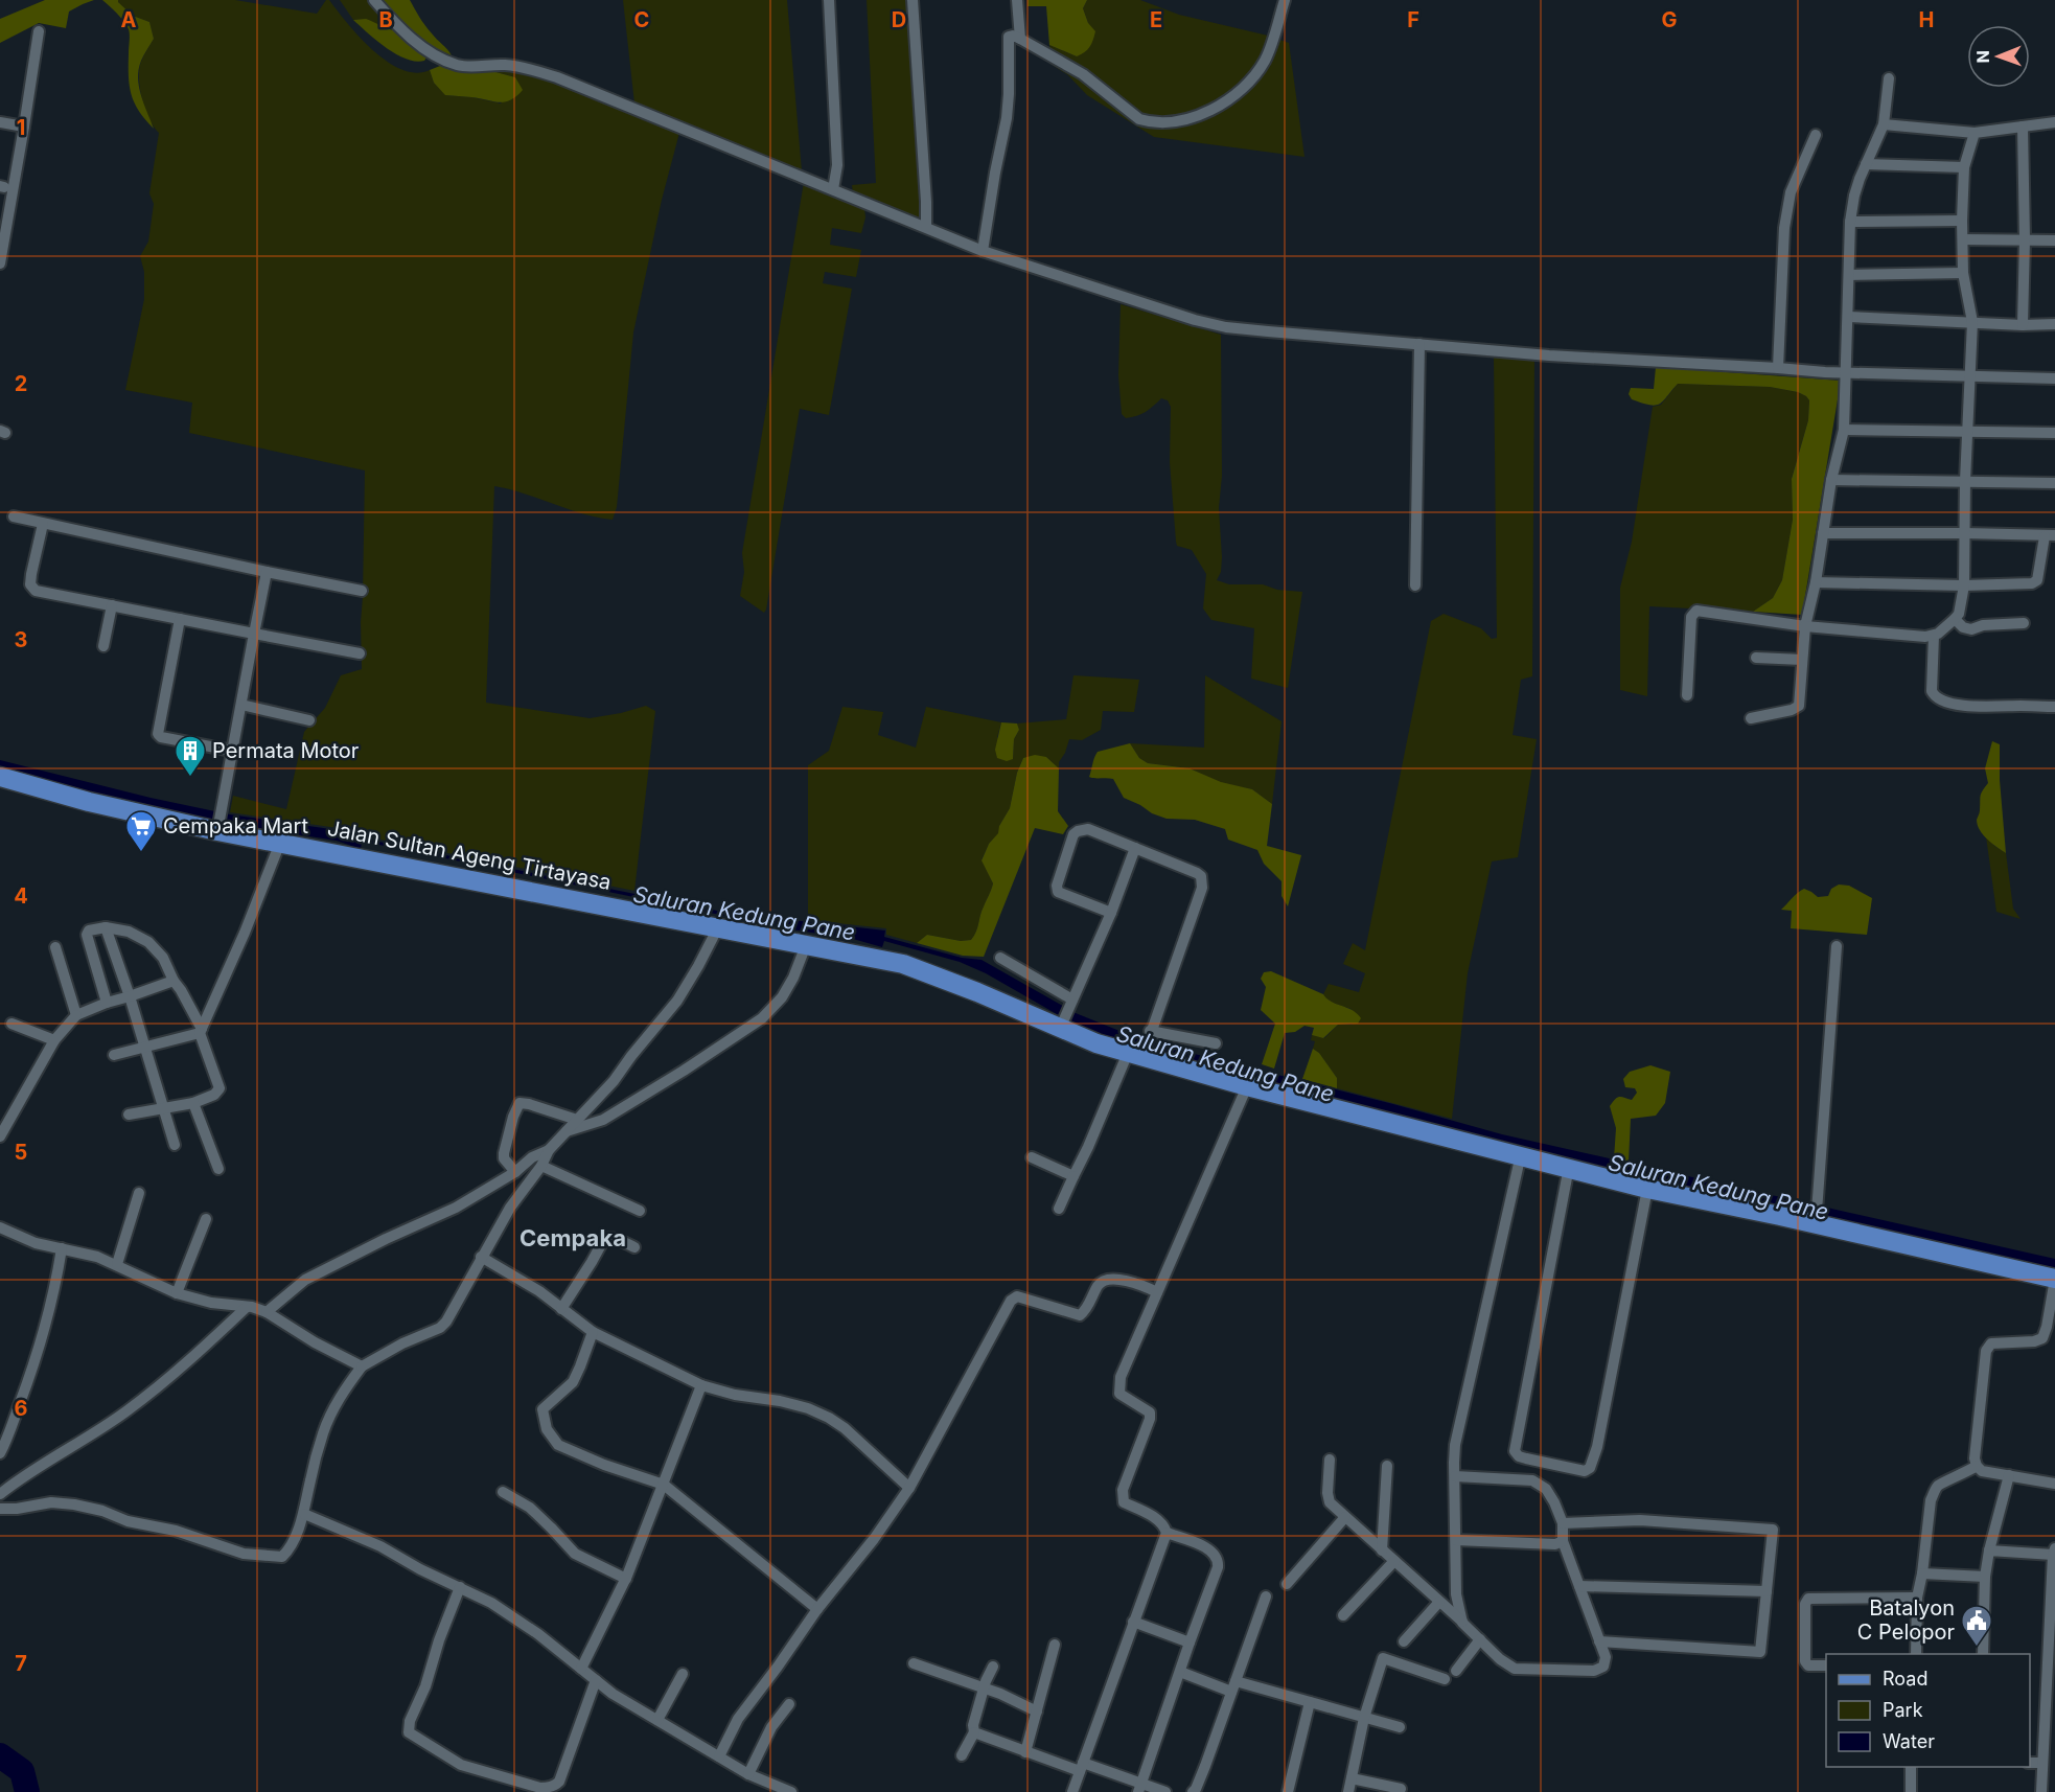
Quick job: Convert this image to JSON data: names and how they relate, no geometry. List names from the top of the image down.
{
  "streets": {
    "main road": ["Jalan Sultan Ageng Tirtayasa"]
  },
  "districts": ["Cempaka"],
  "water": ["Saluran Kedung Pane"],
  "places": {
    "building": ["Permata Motor"],
    "supermarket": ["Cempaka Mart"],
    "public building": ["Batalyon C Pelopor"]
  },
  "legend": ["Road", "Park", "Water"],
  "north": "left",
  "grid": {
    "columns": [
      "A",
      "B",
      "C",
      "D",
      "E",
      "F",
      "G",
      "H"
    ],
    "rows": [
      "1",
      "2",
      "3",
      "4",
      "5",
      "6",
      "7"
    ]
  }
}
